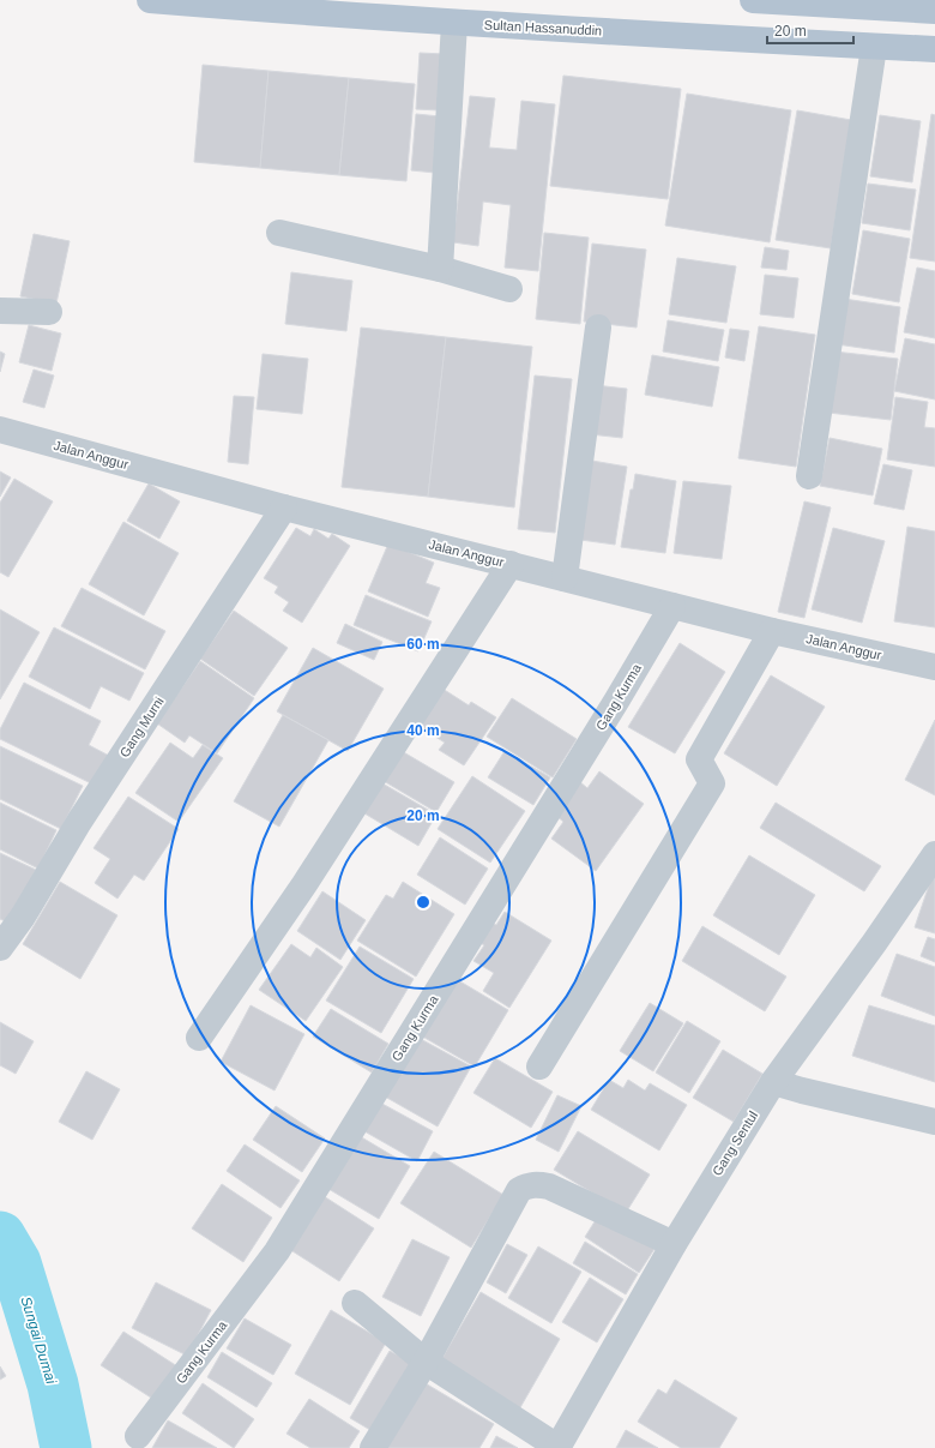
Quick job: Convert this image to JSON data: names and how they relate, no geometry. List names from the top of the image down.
{
  "streets": {
    "main road": ["Sultan Hassanuddin"],
    "street": [
      "Jalan Anggur",
      "Gang Kurma",
      "Gang Murni",
      "Gang Sentul"
    ]
  },
  "crossings": [
    ["Jalan Anggur", "Gang Kurma"],
    ["Jalan Anggur", "Gang Murni"]
  ],
  "water": ["Sungai Dumai"],
  "scale_bar": "20 m",
  "rings": ["60 m", "40 m", "20 m"]
}
